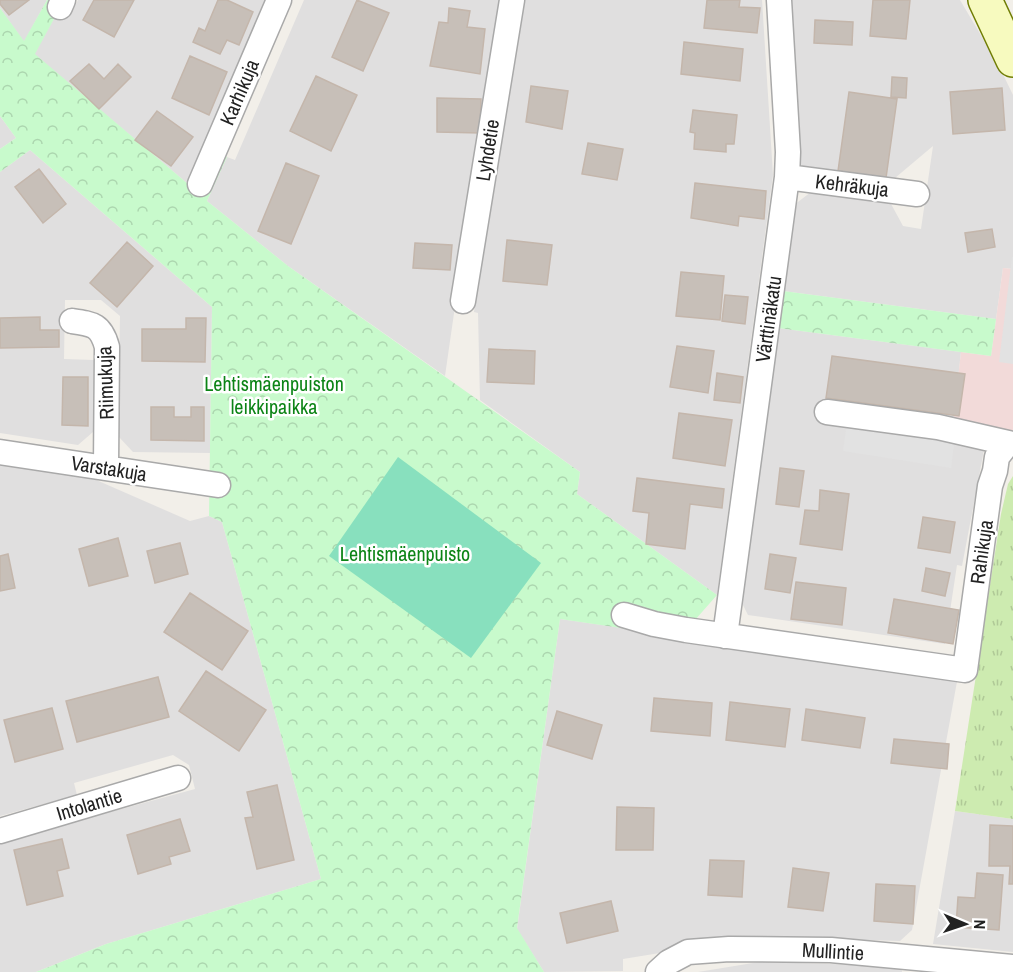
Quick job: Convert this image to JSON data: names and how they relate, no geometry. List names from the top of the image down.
{
  "streets": {
    "street": [
      "Karhikuja",
      "Lyhdetie",
      "Kehräkuja",
      "Värttinäkatu",
      "Riimukuja",
      "Varstakuja",
      "Rahikuja",
      "Intolantie",
      "Mullintie"
    ]
  },
  "crossings": [
    ["Kehräkuja", "Värttinäkatu"],
    ["Värttinäkatu", "Rahikuja"],
    ["Riimukuja", "Varstakuja"]
  ],
  "parks": ["Lehtismäenpuiston leikkipaikka", "Lehtismäenpuisto"],
  "north": "right"
}
